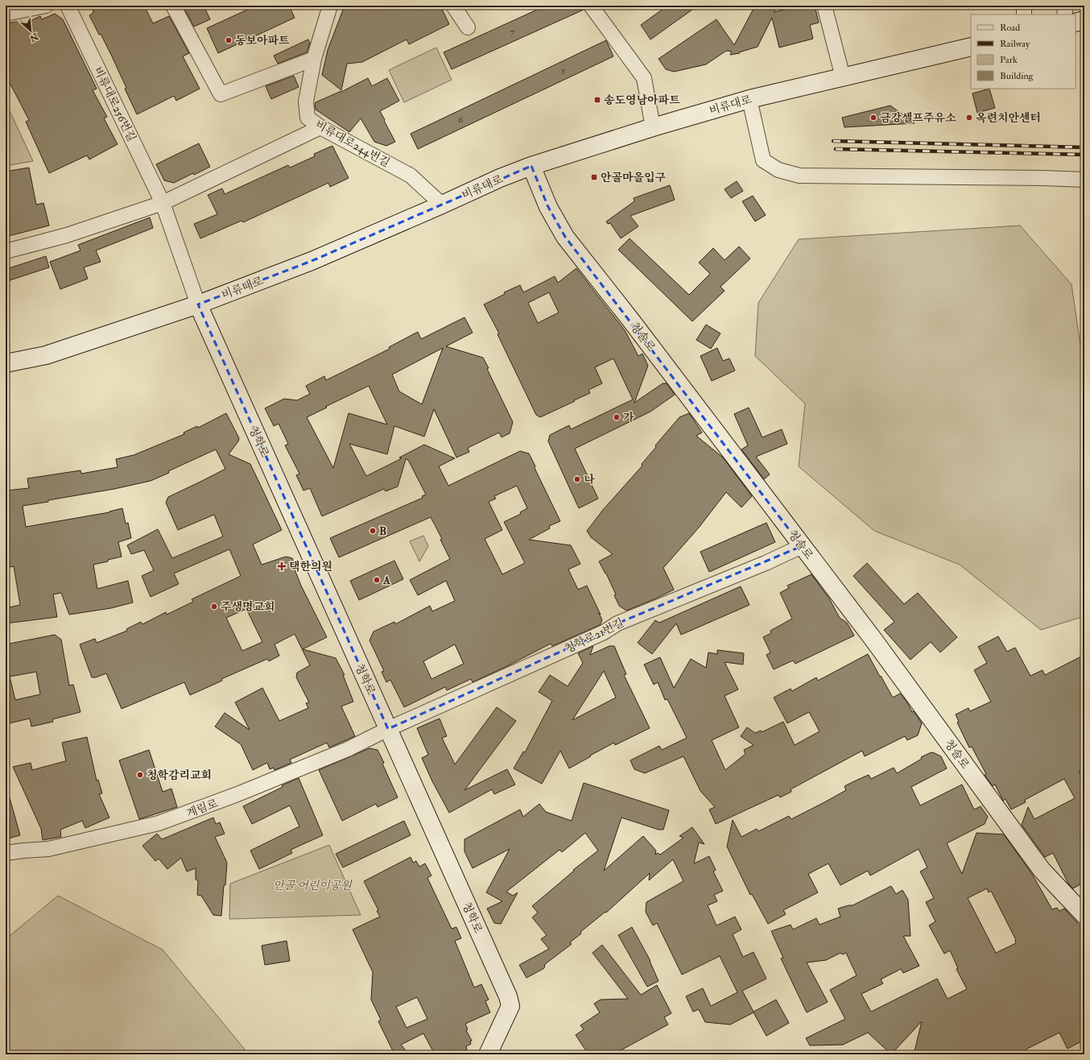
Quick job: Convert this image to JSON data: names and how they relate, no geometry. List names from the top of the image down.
{
  "streets": {
    "street": [
      "비류대로256번길",
      "비류대로",
      "비류대로244번길",
      "청솔로",
      "청학로",
      "청학로21번길",
      "계림로"
    ]
  },
  "crossings": [
    ["비류대로256번길", "비류대로"],
    ["비류대로256번길", "청학로"],
    ["비류대로", "비류대로244번길"],
    ["비류대로", "청솔로"],
    ["비류대로", "청학로"],
    ["청솔로", "청학로21번길"],
    ["청학로", "청학로21번길"],
    ["청학로", "계림로"],
    ["청학로21번길", "계림로"]
  ],
  "parks": ["안골 어린이공원"],
  "places": {
    "other": [
      "동보아파트",
      "금강셀프주유소",
      "옥련치안센터",
      "가",
      "나",
      "B",
      "A",
      "주생명교회",
      "청학감리교회"
    ],
    "transit": ["송도영남아파트", "안골마을입구"],
    "health": ["택한의원"]
  },
  "house_numbers": ["7", "5", "6"],
  "legend": [
    "Road",
    "Railway",
    "Park",
    "Building"
  ],
  "north": "bottom right"
}
